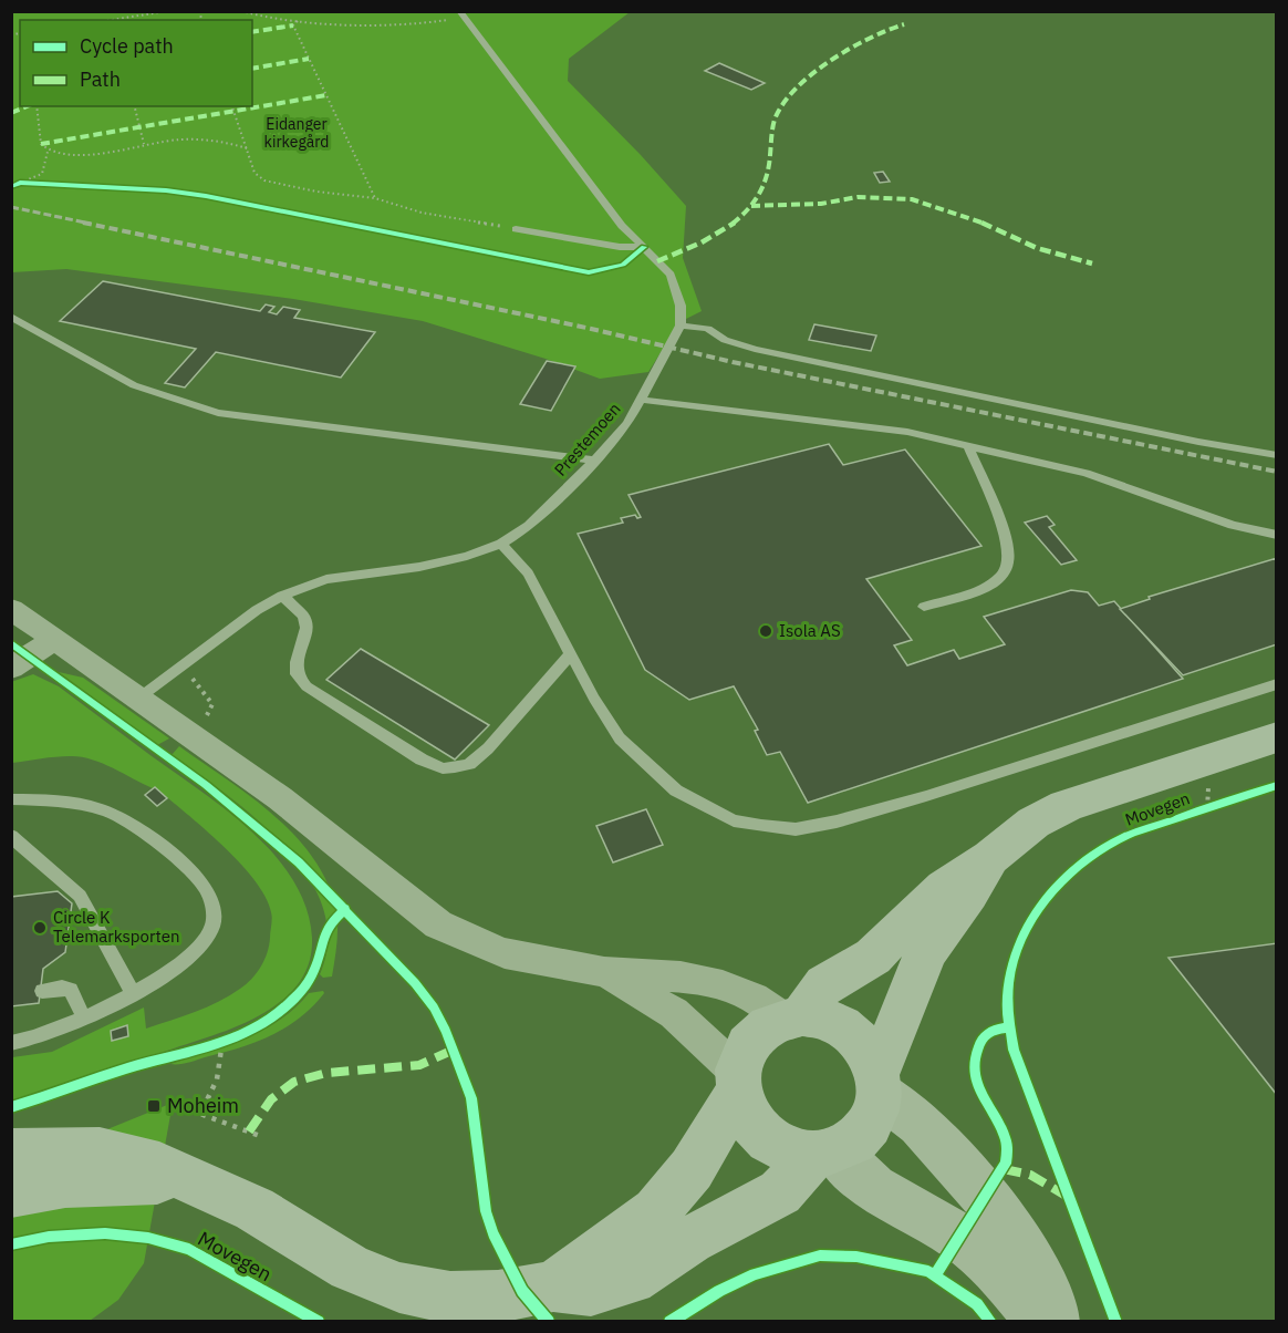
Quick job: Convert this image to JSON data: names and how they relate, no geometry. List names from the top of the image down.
{
  "streets": {
    "main road": ["Movegen"],
    "lane": ["Prestemoen"]
  },
  "parks": ["Eidanger kirkegård"],
  "places": {
    "other": ["Isola AS", "Circle K Telemarksporten"],
    "transit": ["Moheim"]
  },
  "legend": ["Cycle path", "Path"]
}
